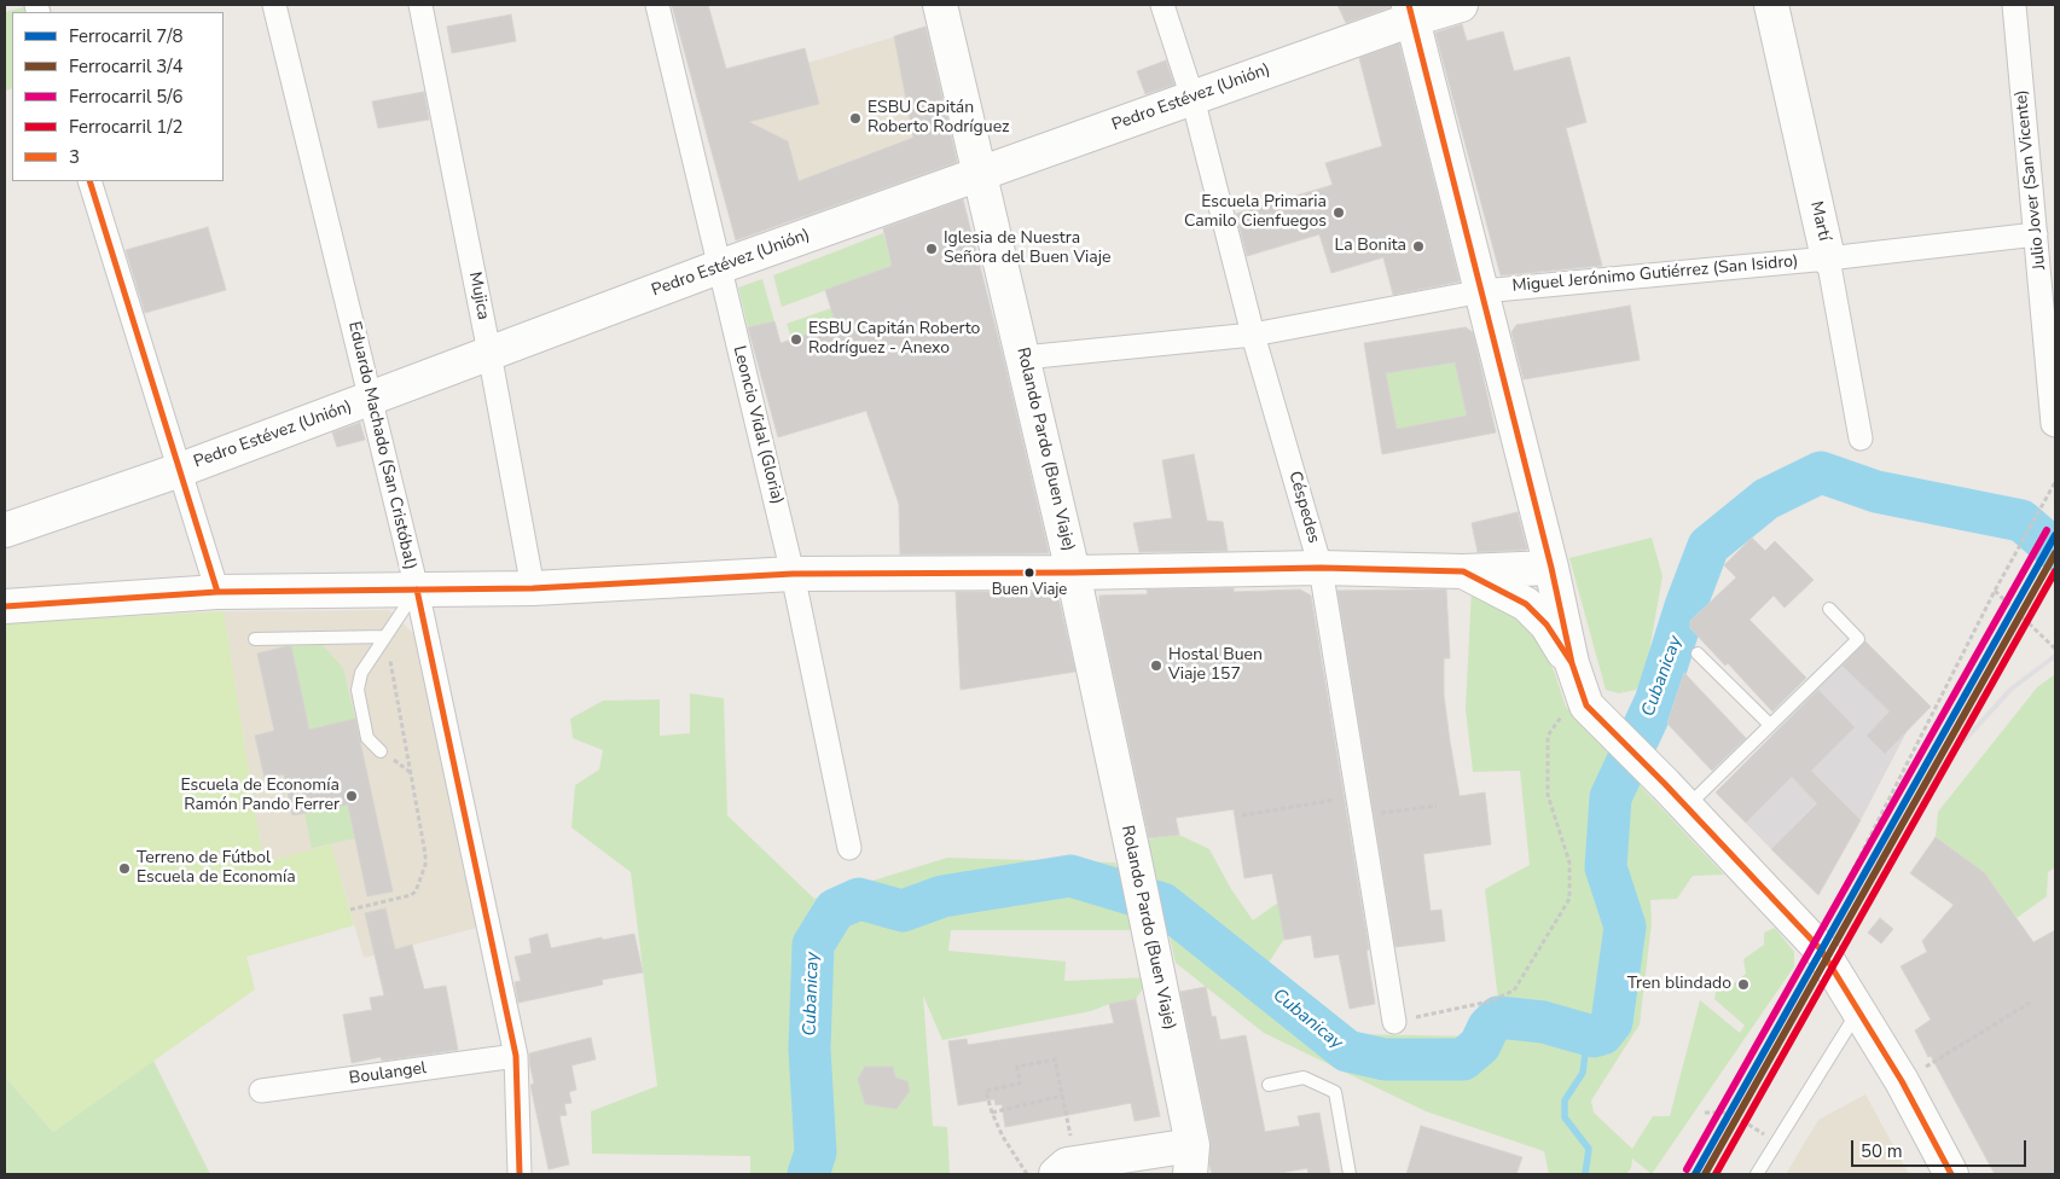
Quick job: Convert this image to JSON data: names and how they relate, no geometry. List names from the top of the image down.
{
  "streets": {
    "street": [
      "Pedro Estévez (Unión)",
      "Julio Jover (San Vicente)",
      "Martí",
      "Miguel Jerónimo Gutiérrez (San Isidro)",
      "Mujica",
      "Leoncio Vidal (Gloria)",
      "Eduardo Machado (San Cristóbal)",
      "Rolando Pardo (Buen Viaje)",
      "Céspedes",
      "Boulangel"
    ]
  },
  "crossings": [
    ["Pedro Estévez (Unión)", "Mujica"],
    ["Pedro Estévez (Unión)", "Leoncio Vidal (Gloria)"],
    ["Pedro Estévez (Unión)", "Eduardo Machado (San Cristóbal)"],
    ["Pedro Estévez (Unión)", "Rolando Pardo (Buen Viaje)"],
    ["Pedro Estévez (Unión)", "Céspedes"],
    ["Julio Jover (San Vicente)", "Miguel Jerónimo Gutiérrez (San Isidro)"],
    ["Martí", "Miguel Jerónimo Gutiérrez (San Isidro)"],
    ["Miguel Jerónimo Gutiérrez (San Isidro)", "Rolando Pardo (Buen Viaje)"],
    ["Miguel Jerónimo Gutiérrez (San Isidro)", "Céspedes"],
    ["Eduardo Machado (San Cristóbal)", "Boulangel"]
  ],
  "water": ["Cubanicay"],
  "places": [
    "ESBU Capitán Roberto Rodríguez",
    "Escuela Primaria Camilo Cienfuegos",
    "La Bonita",
    "Iglesia de Nuestra Señora del Buen Viaje",
    "ESBU Capitán Roberto Rodríguez - Anexo",
    "Buen Viaje",
    "Hostal Buen Viaje 157",
    "Escuela de Economía Ramón Pando Ferrer",
    "Terreno de Fútbol Escuela de Economía",
    "Tren blindado"
  ],
  "lines": [
    "transit line 3",
    "rail line 5/6",
    "rail line 7/8",
    "rail line 3/4",
    "rail line 1/2"
  ],
  "legend": [
    "Ferrocarril 7/8",
    "Ferrocarril 3/4",
    "Ferrocarril 5/6",
    "Ferrocarril 1/2",
    "3"
  ],
  "scale_bar": "50 m"
}
